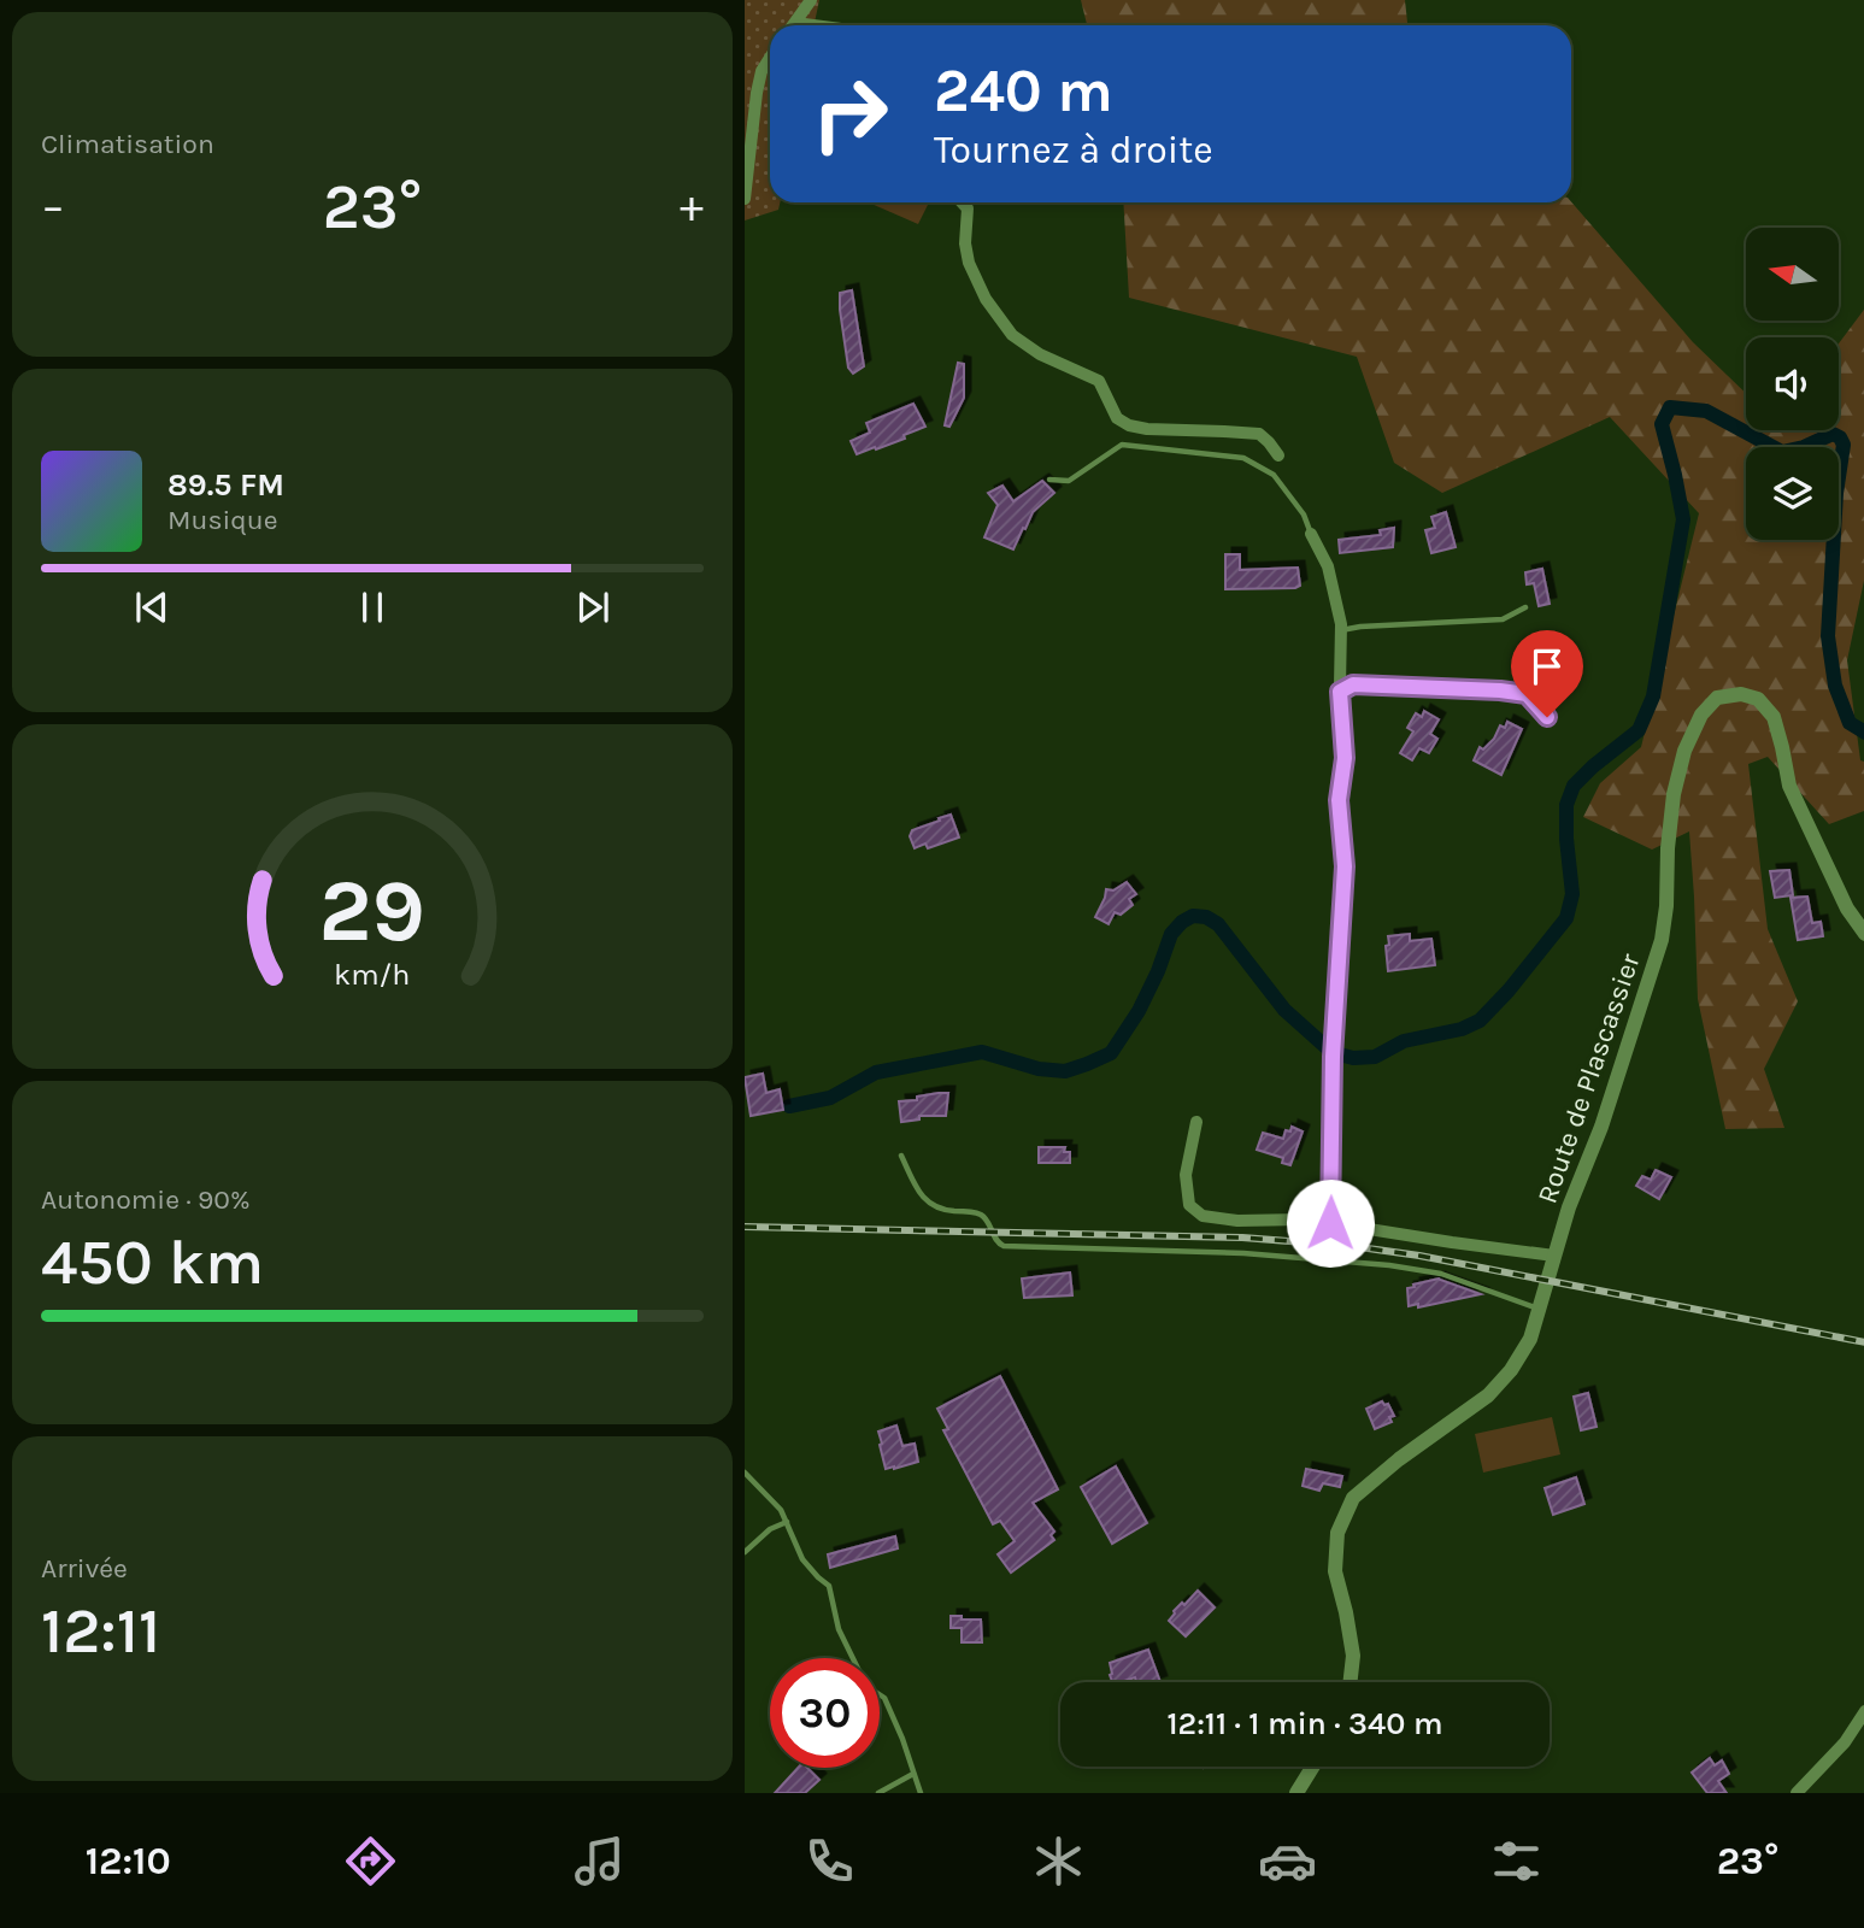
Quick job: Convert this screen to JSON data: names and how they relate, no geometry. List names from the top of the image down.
{
  "streets": {
    "street": ["Route de Plascassier"]
  },
  "north": "left",
  "page": {
    "tile": [
      "Climatisation",
      ["Autonomie · 90%", "450 km"],
      ["Arrivée", "12:11"]
    ],
    "turn": ["240 m", "Tournez à droite"],
    "heat": ["−", "23°", "+"],
    "song": ["89.5 FM", "Musique"],
    "limit": "30",
    "trip": "12:11 · 1 min · 340 m",
    "tabs": ["12:10", "23°"],
    "gauge": ["29", "km/h"]
  }
}
